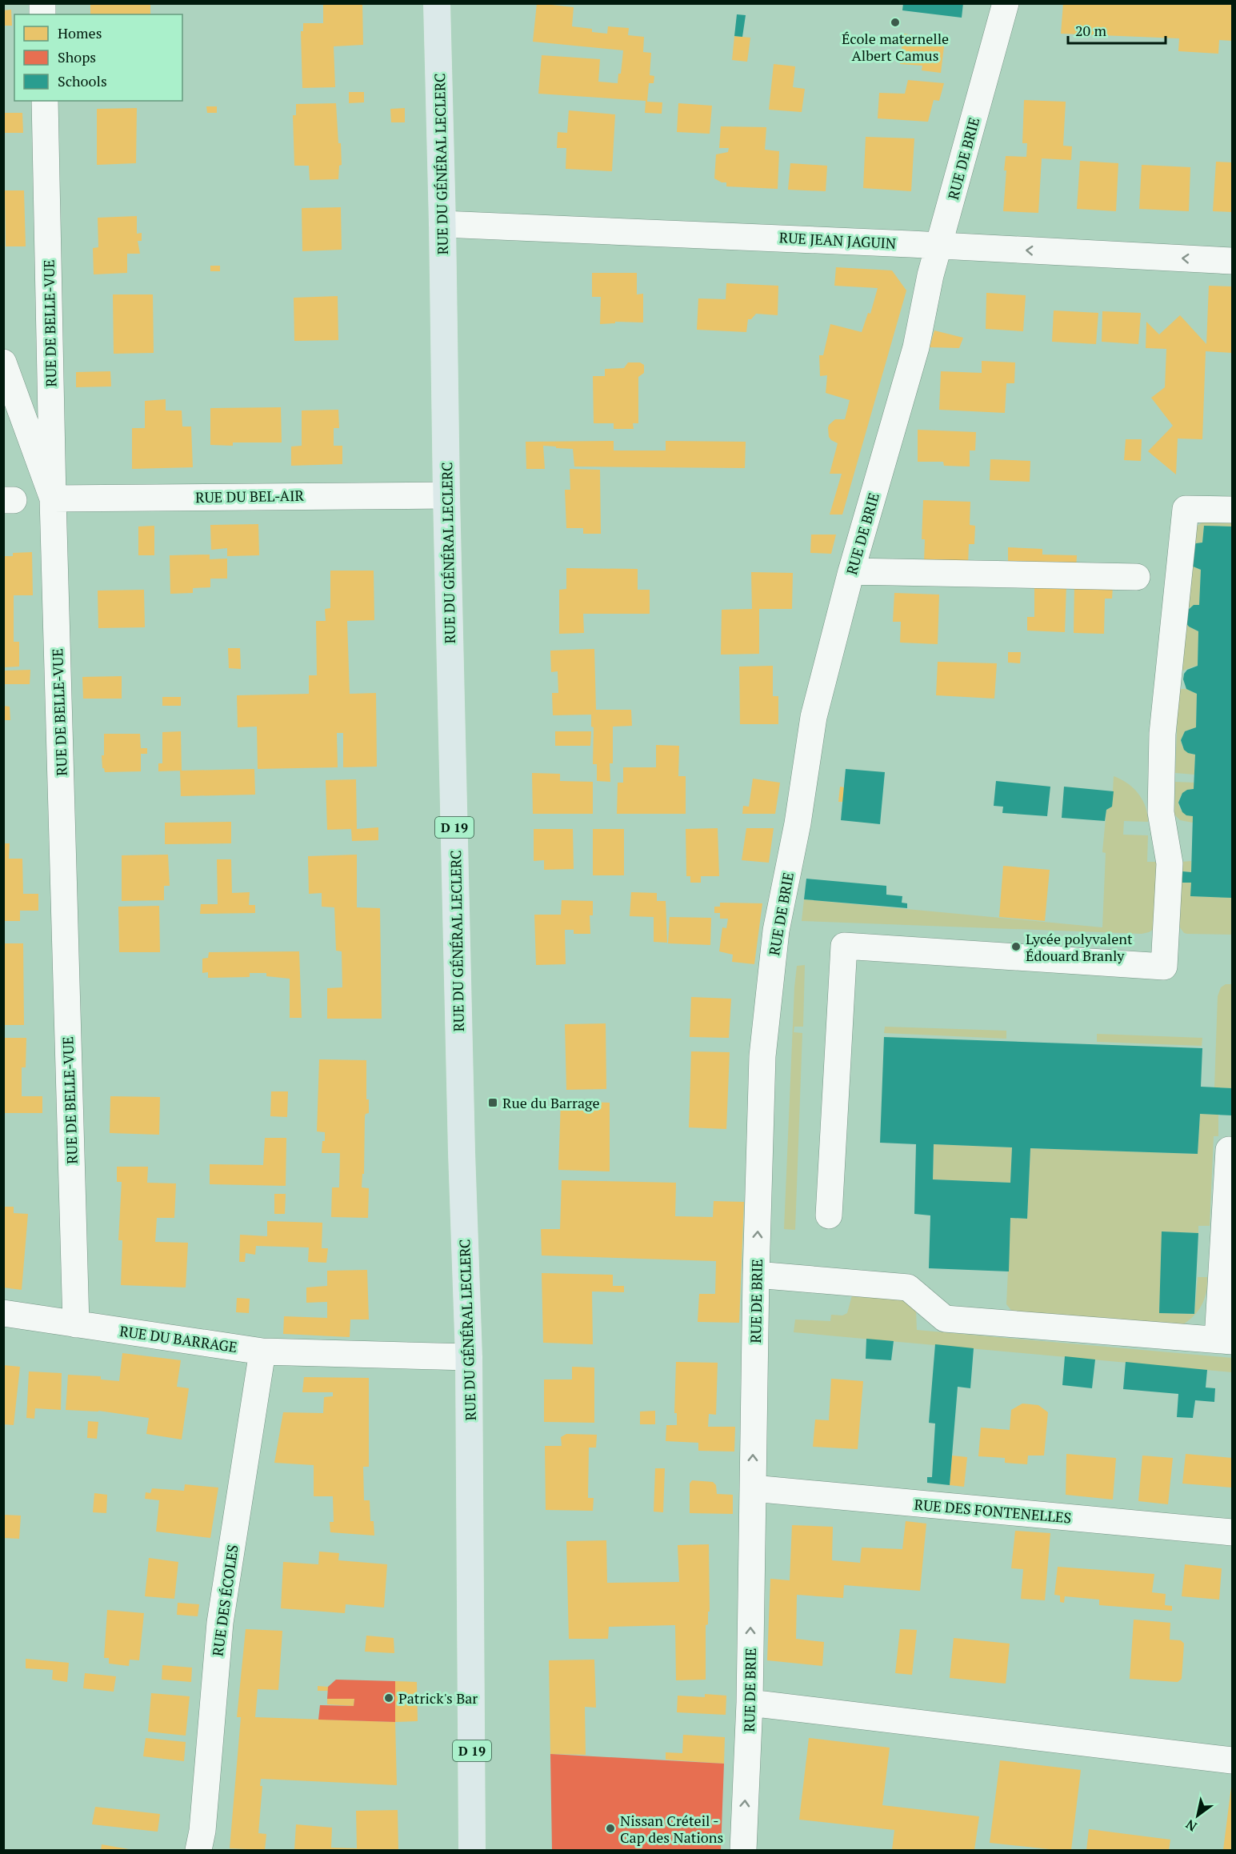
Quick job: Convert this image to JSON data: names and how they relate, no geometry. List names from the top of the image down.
{
  "streets": {
    "main road": ["RUE DU GÉNÉRAL LECLERC", "D 19"],
    "street": [
      "RUE DE BRIE",
      "RUE JEAN JAGUIN",
      "RUE DE BELLE-VUE",
      "RUE DU BEL-AIR",
      "RUE DU BARRAGE",
      "RUE DES FONTENELLES",
      "RUE DES ÉCOLES"
    ]
  },
  "crossings": [
    ["RUE DE BRIE", "RUE JEAN JAGUIN"],
    ["RUE DE BRIE", "RUE DES FONTENELLES"],
    ["RUE DU GÉNÉRAL LECLERC", "RUE JEAN JAGUIN"],
    ["RUE DU GÉNÉRAL LECLERC", "RUE DU BEL-AIR"],
    ["RUE DU GÉNÉRAL LECLERC", "RUE DU BARRAGE"],
    ["RUE DE BELLE-VUE", "RUE DU BEL-AIR"],
    ["RUE DE BELLE-VUE", "RUE DU BARRAGE"],
    ["RUE DU BARRAGE", "RUE DES ÉCOLES"]
  ],
  "one_way": ["RUE DE BRIE", "RUE JEAN JAGUIN"],
  "places": {
    "other": [
      "École maternelle Albert Camus",
      "Lycée polyvalent Édouard Branly",
      "Patrick's Bar",
      "Nissan Créteil - Cap des Nations"
    ],
    "transit": ["Rue du Barrage"]
  },
  "legend": ["Homes", "Shops", "Schools"],
  "scale_bar": "20 m",
  "north": "bottom left"
}
